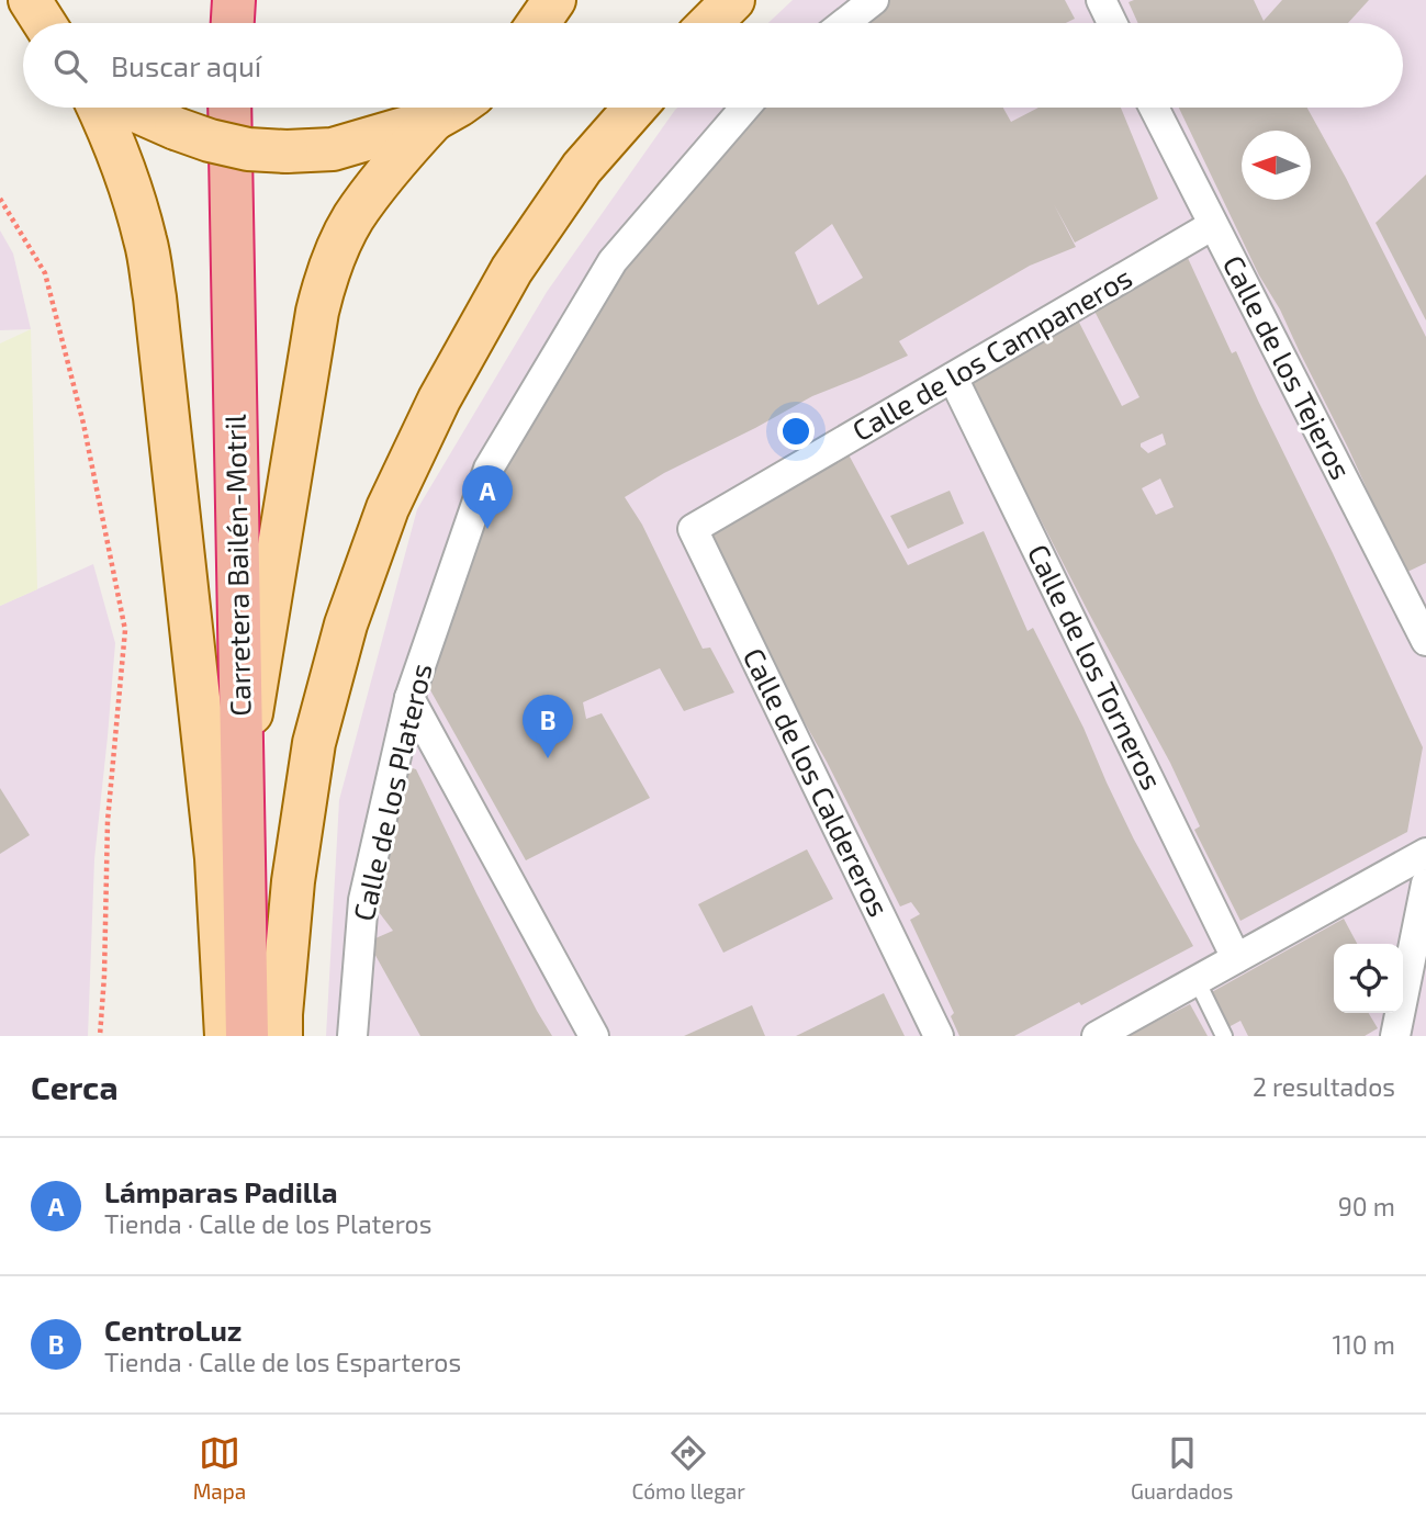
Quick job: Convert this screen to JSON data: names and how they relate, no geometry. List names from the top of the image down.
{
  "streets": {
    "highway": ["Carretera Bailén-Motril"],
    "street": [
      "Calle de los Campaneros",
      "Calle de los Tejeros",
      "Calle de los Torneros",
      "Calle de los Caldereros",
      "Calle de los Plateros"
    ]
  },
  "crossings": [
    ["Calle de los Campaneros", "Calle de los Tejeros"],
    ["Calle de los Campaneros", "Calle de los Torneros"],
    ["Calle de los Campaneros", "Calle de los Caldereros"]
  ],
  "north": "left",
  "page": {
    "search": "Buscar aquí",
    "pins": ["A", "B"],
    "heading": ["Cerca", "2 resultados"],
    "list": [
      {
        "mark": "A",
        "name": "Lámparas Padilla",
        "note": "Tienda · Calle de los Plateros",
        "value": "90 m"
      },
      {
        "mark": "B",
        "name": "CentroLuz",
        "note": "Tienda · Calle de los Esparteros",
        "value": "110 m"
      }
    ],
    "nav": ["Mapa", "Cómo llegar", "Guardados"]
  }
}
